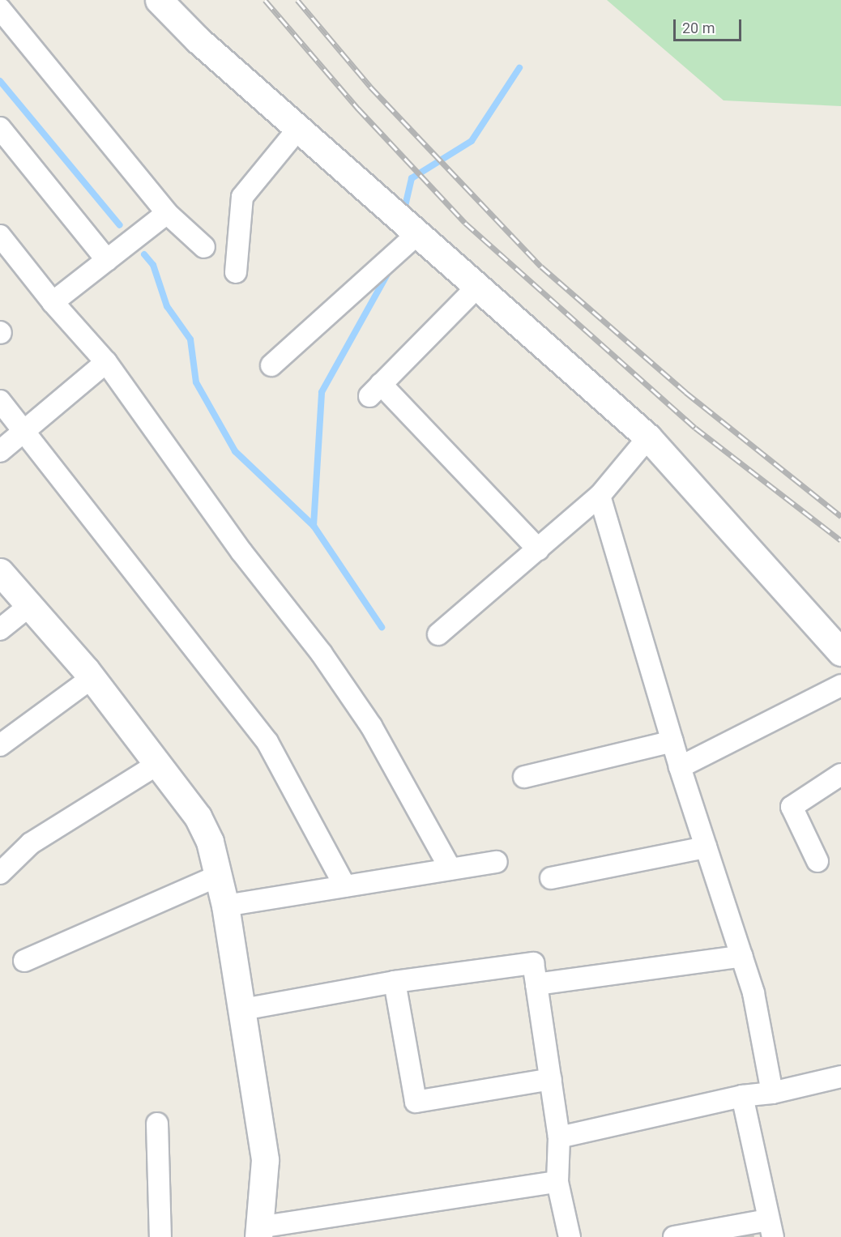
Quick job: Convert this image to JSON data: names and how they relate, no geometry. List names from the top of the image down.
{
  "scale_bar": "20 m"
}
